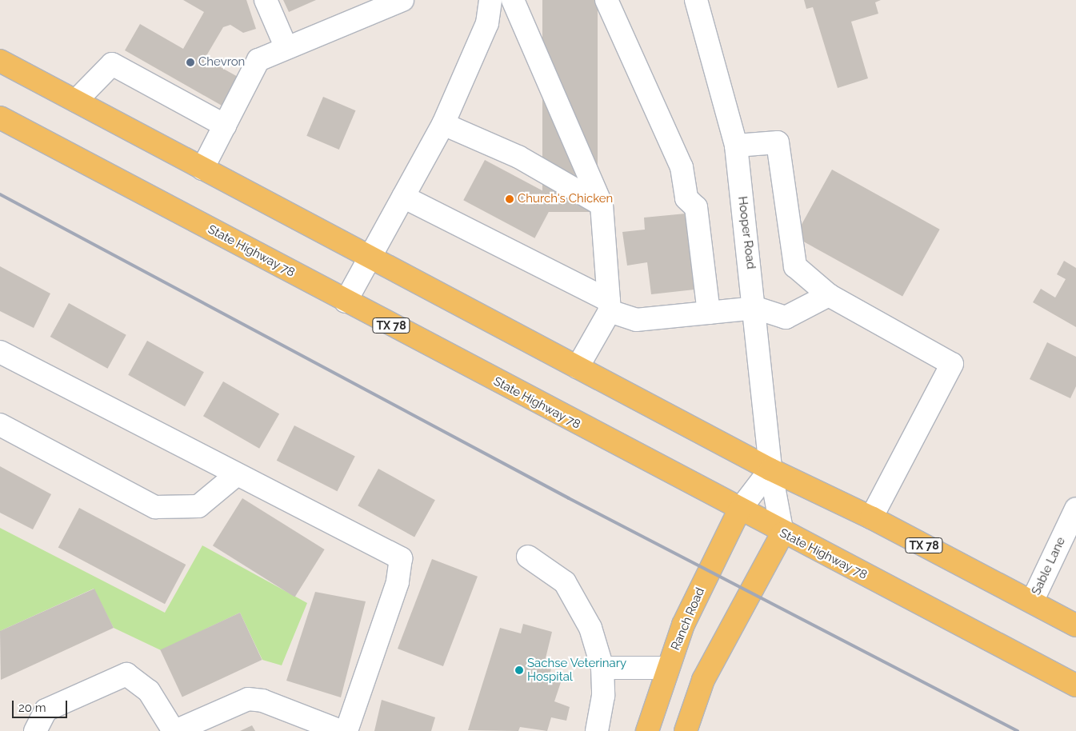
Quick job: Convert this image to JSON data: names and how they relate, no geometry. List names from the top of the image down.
{
  "streets": {
    "main road": ["State Highway 78", "TX 78", "Ranch Road"],
    "street": ["Hooper Road", "Sable Lane"]
  },
  "crossings": [
    ["Hooper Road", "State Highway 78"],
    ["Hooper Road", "TX 78"],
    ["State Highway 78", "Ranch Road"],
    ["TX 78", "Sable Lane"]
  ],
  "places": ["Chevron", "Church's Chicken", "Sachse Veterinary Hospital"],
  "scale_bar": "20 m"
}
